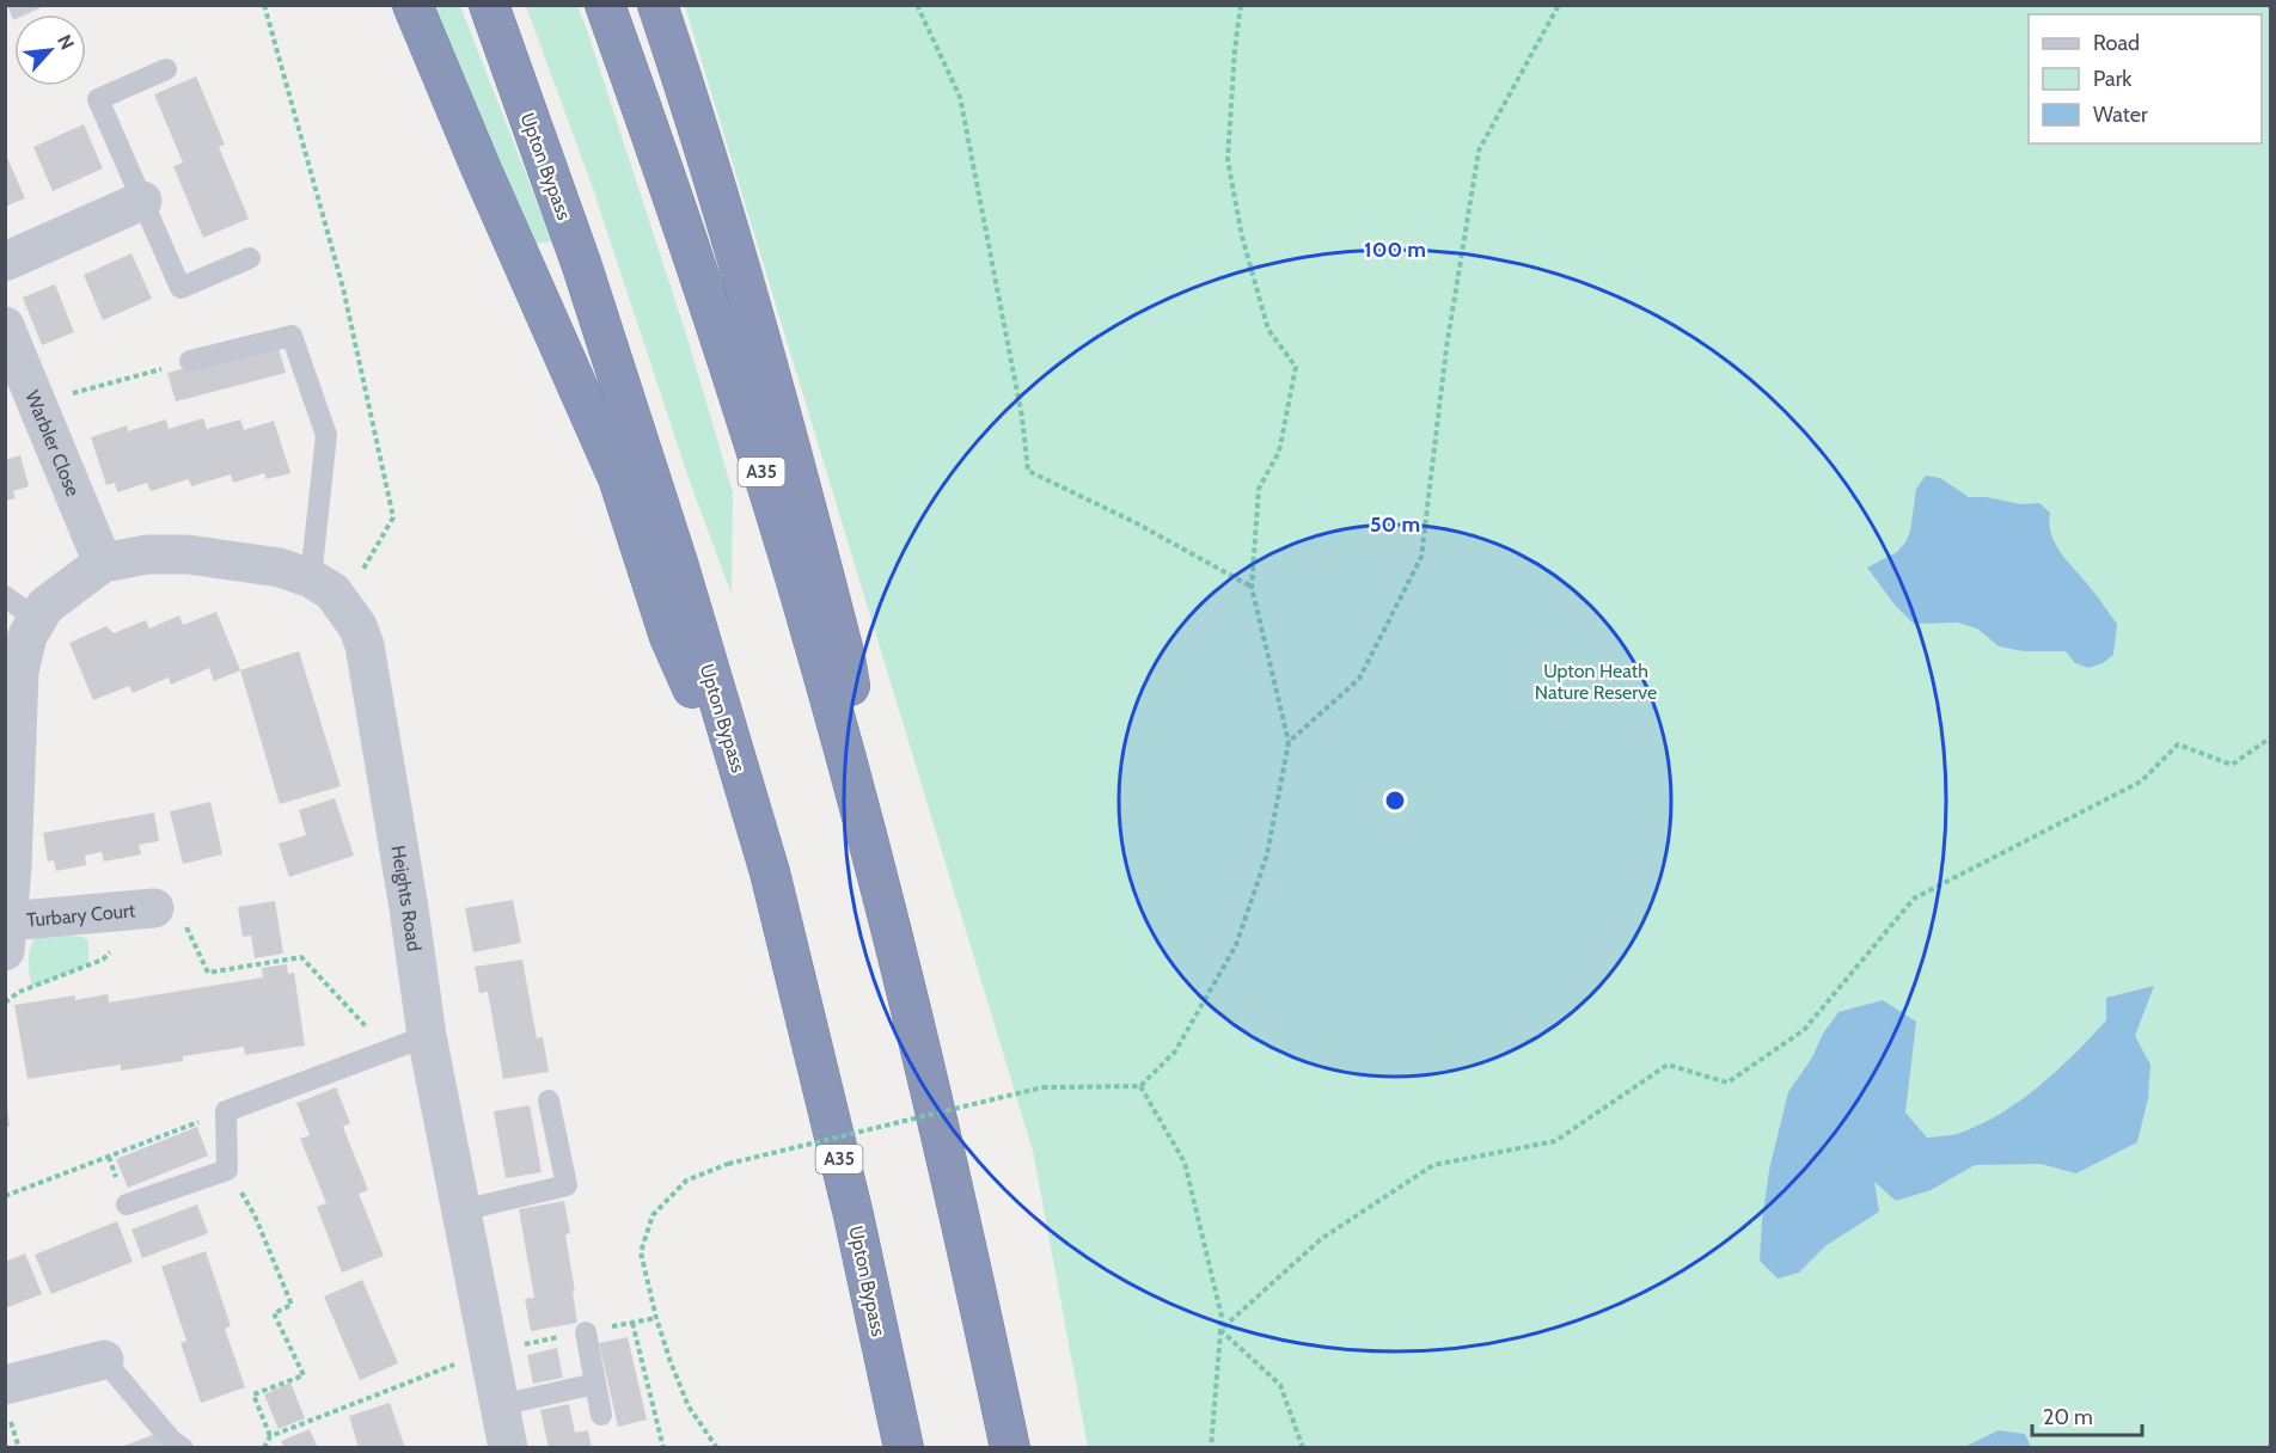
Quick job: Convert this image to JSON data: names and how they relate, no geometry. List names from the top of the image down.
{
  "streets": {
    "highway": ["Upton Bypass", "A35"],
    "street": ["Warbler Close", "Heights Road", "Turbary Court"]
  },
  "crossings": [
    ["Upton Bypass", "A35"],
    ["Warbler Close", "Heights Road"]
  ],
  "parks": ["Upton Heath Nature Reserve"],
  "legend": ["Road", "Park", "Water"],
  "scale_bar": "20 m",
  "north": "top right",
  "rings": ["100 m", "50 m"]
}
